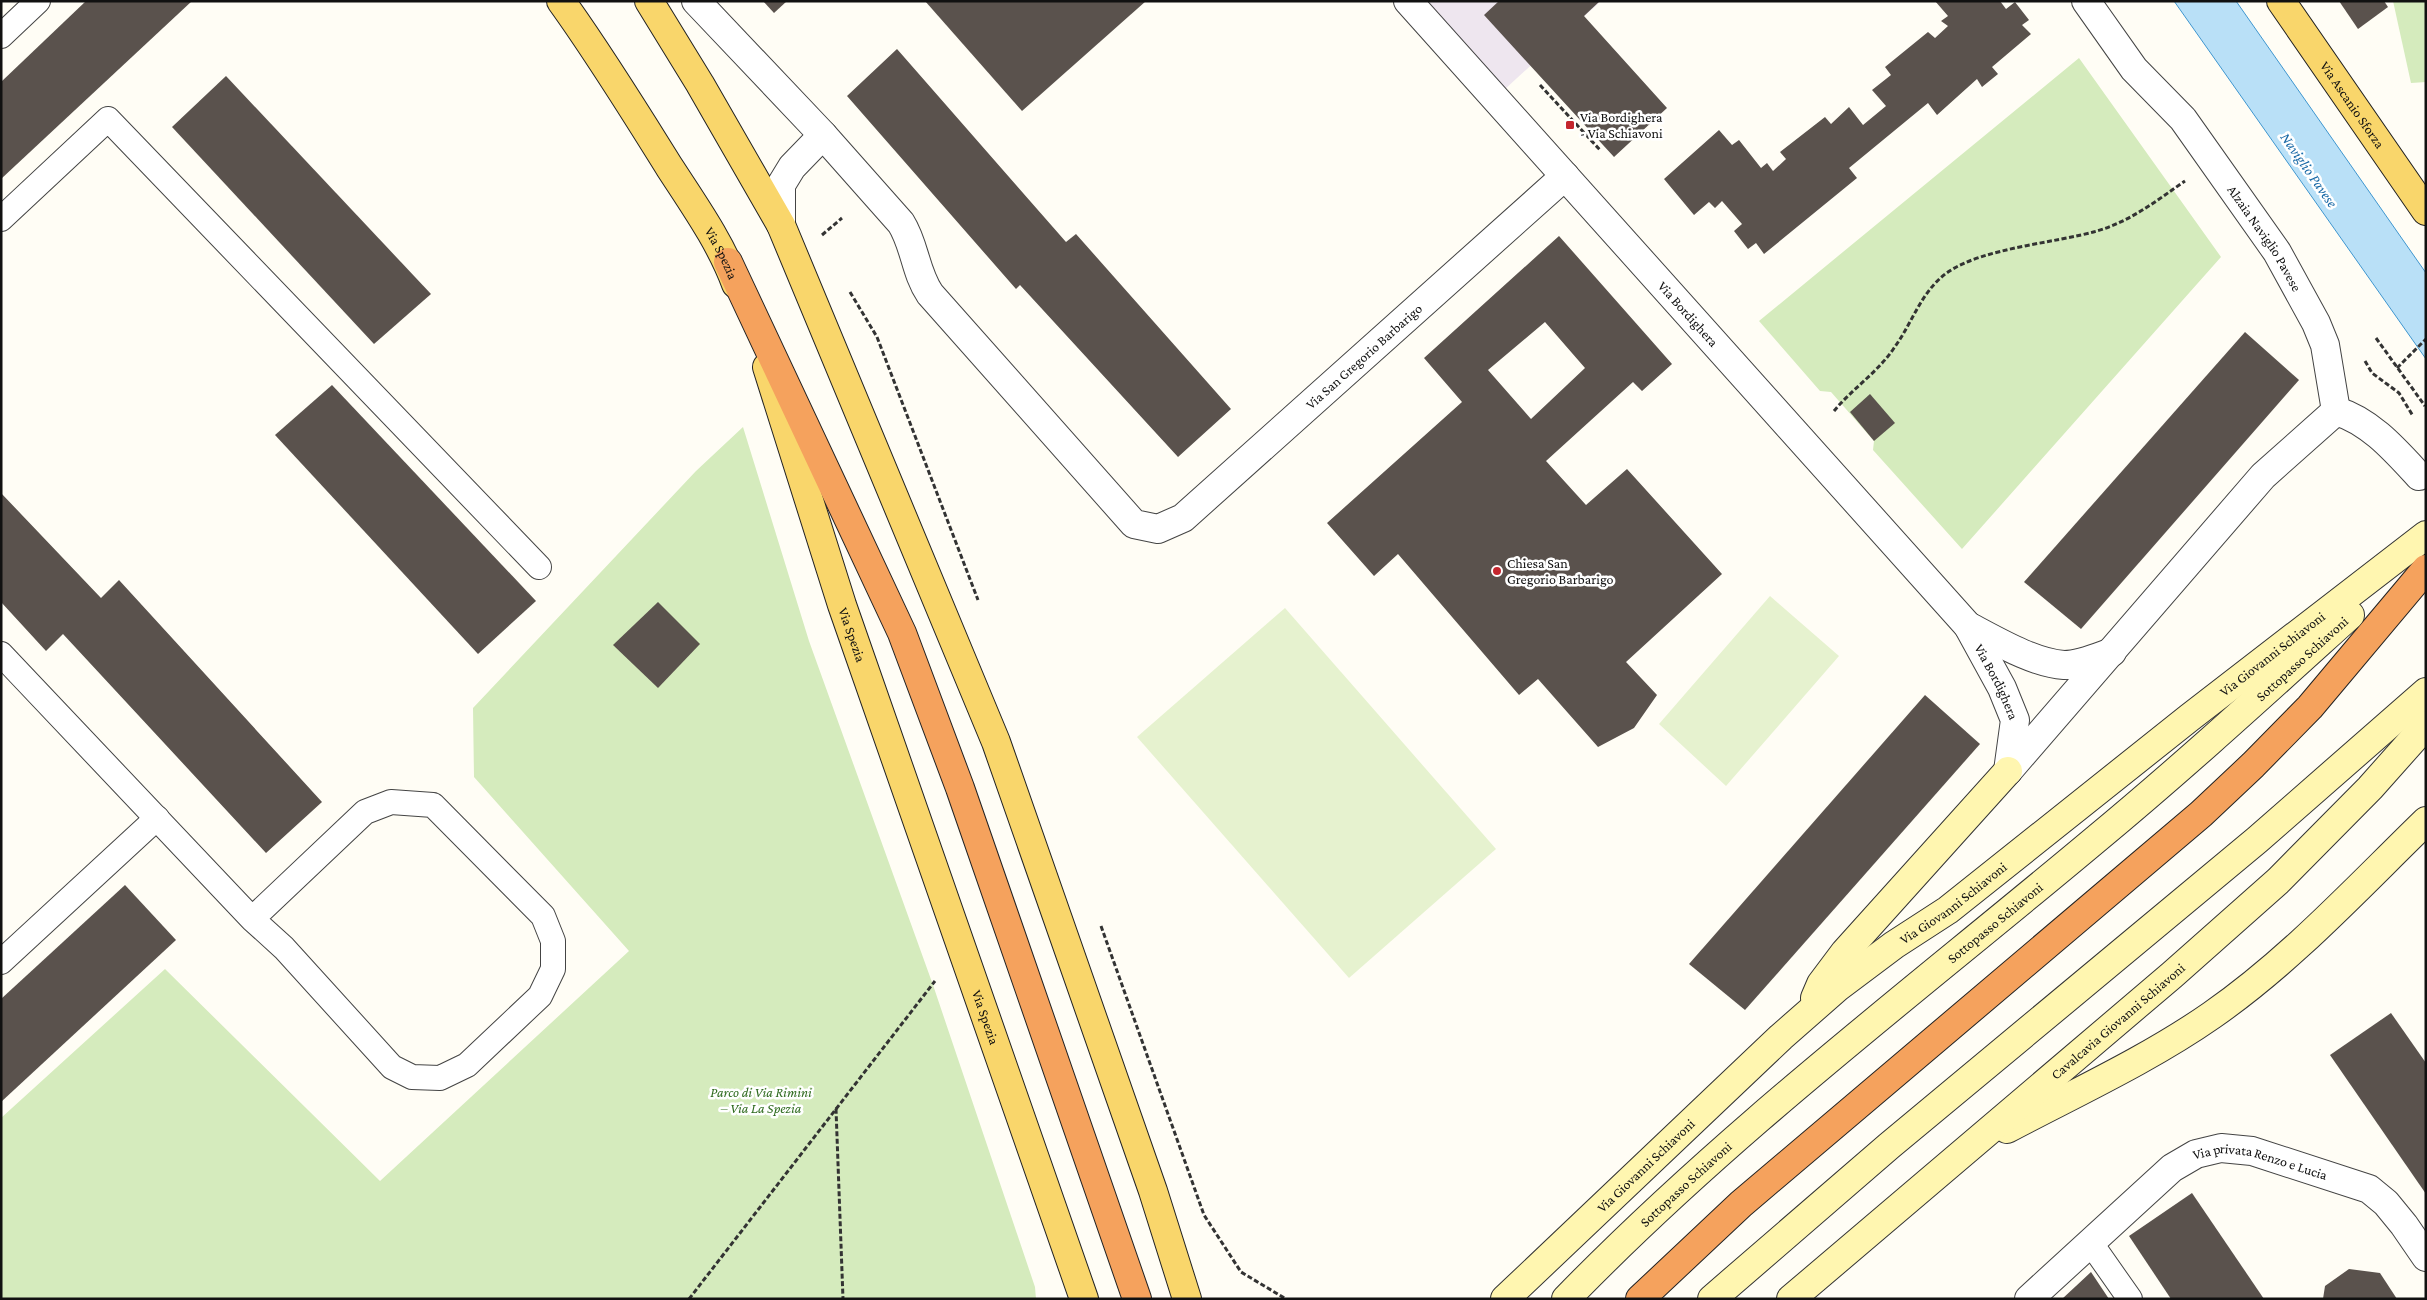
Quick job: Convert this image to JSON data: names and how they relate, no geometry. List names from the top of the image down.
{
  "streets": {
    "main road": [
      "Via Ascanio Sforza",
      "Via Spezia",
      "Via Giovanni Schiavoni",
      "Sottopasso Schiavoni",
      "Cavalcavia Giovanni Schiavoni"
    ],
    "street": [
      "Alzaia Naviglio Pavese",
      "Via Bordighera",
      "Via San Gregorio Barbarigo",
      "Via privata Renzo e Lucia"
    ]
  },
  "crossings": [
    ["Via Bordighera", "Via San Gregorio Barbarigo"]
  ],
  "water": ["Naviglio Pavese"],
  "parks": ["Parco di Via Rimini – Via La Spezia"],
  "places": {
    "transit": ["Via Bordighera - Via Schiavoni"],
    "other": ["Chiesa San Gregorio Barbarigo"]
  }
}
